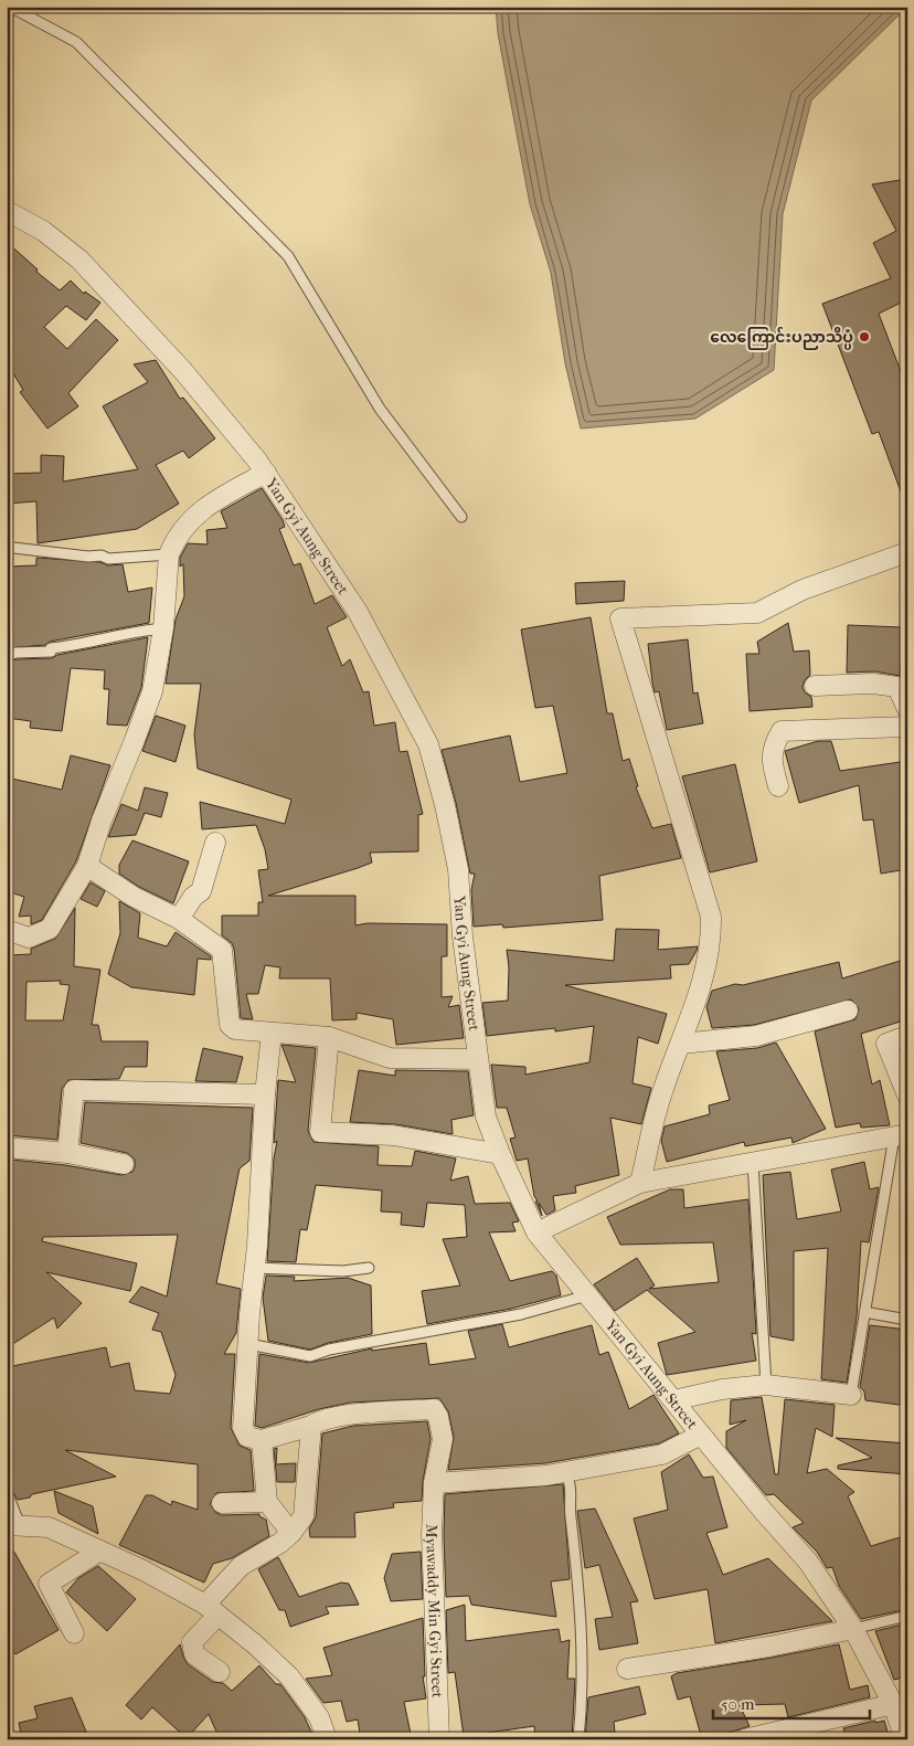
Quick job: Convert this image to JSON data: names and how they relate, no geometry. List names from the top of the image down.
{
  "streets": {
    "street": ["Yan Gyi Aung Street", "Myawaddy Min Gyi Street"]
  },
  "places": ["လေကြောင်းပညာသိပ္ပံ"],
  "scale_bar": "50 m"
}
